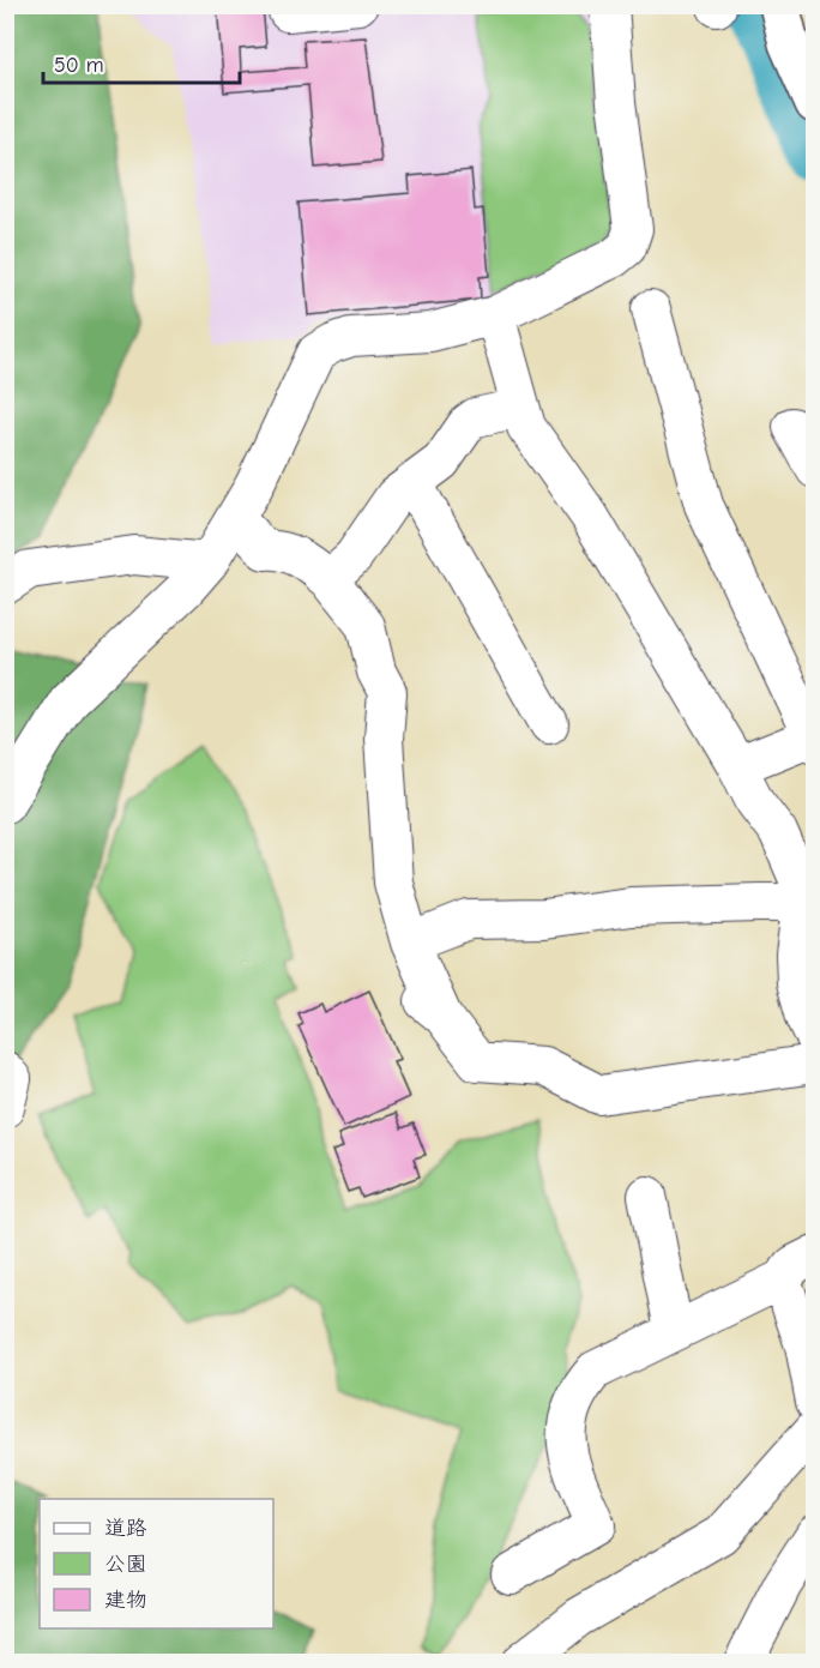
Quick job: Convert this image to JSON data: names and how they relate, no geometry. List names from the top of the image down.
{
  "legend": ["道路", "公園", "建物"],
  "scale_bar": "50 m"
}
